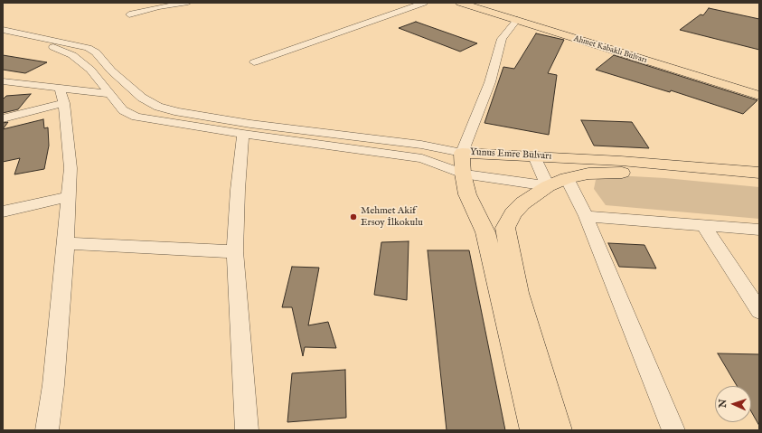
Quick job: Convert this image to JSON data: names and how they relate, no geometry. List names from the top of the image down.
{
  "streets": {
    "main road": ["Ahmet Kabaklı Bulvarı", "Yunus Emre Bulvarı"]
  },
  "places": ["Mehmet Akif Ersoy İlkokulu"],
  "north": "left"
}
